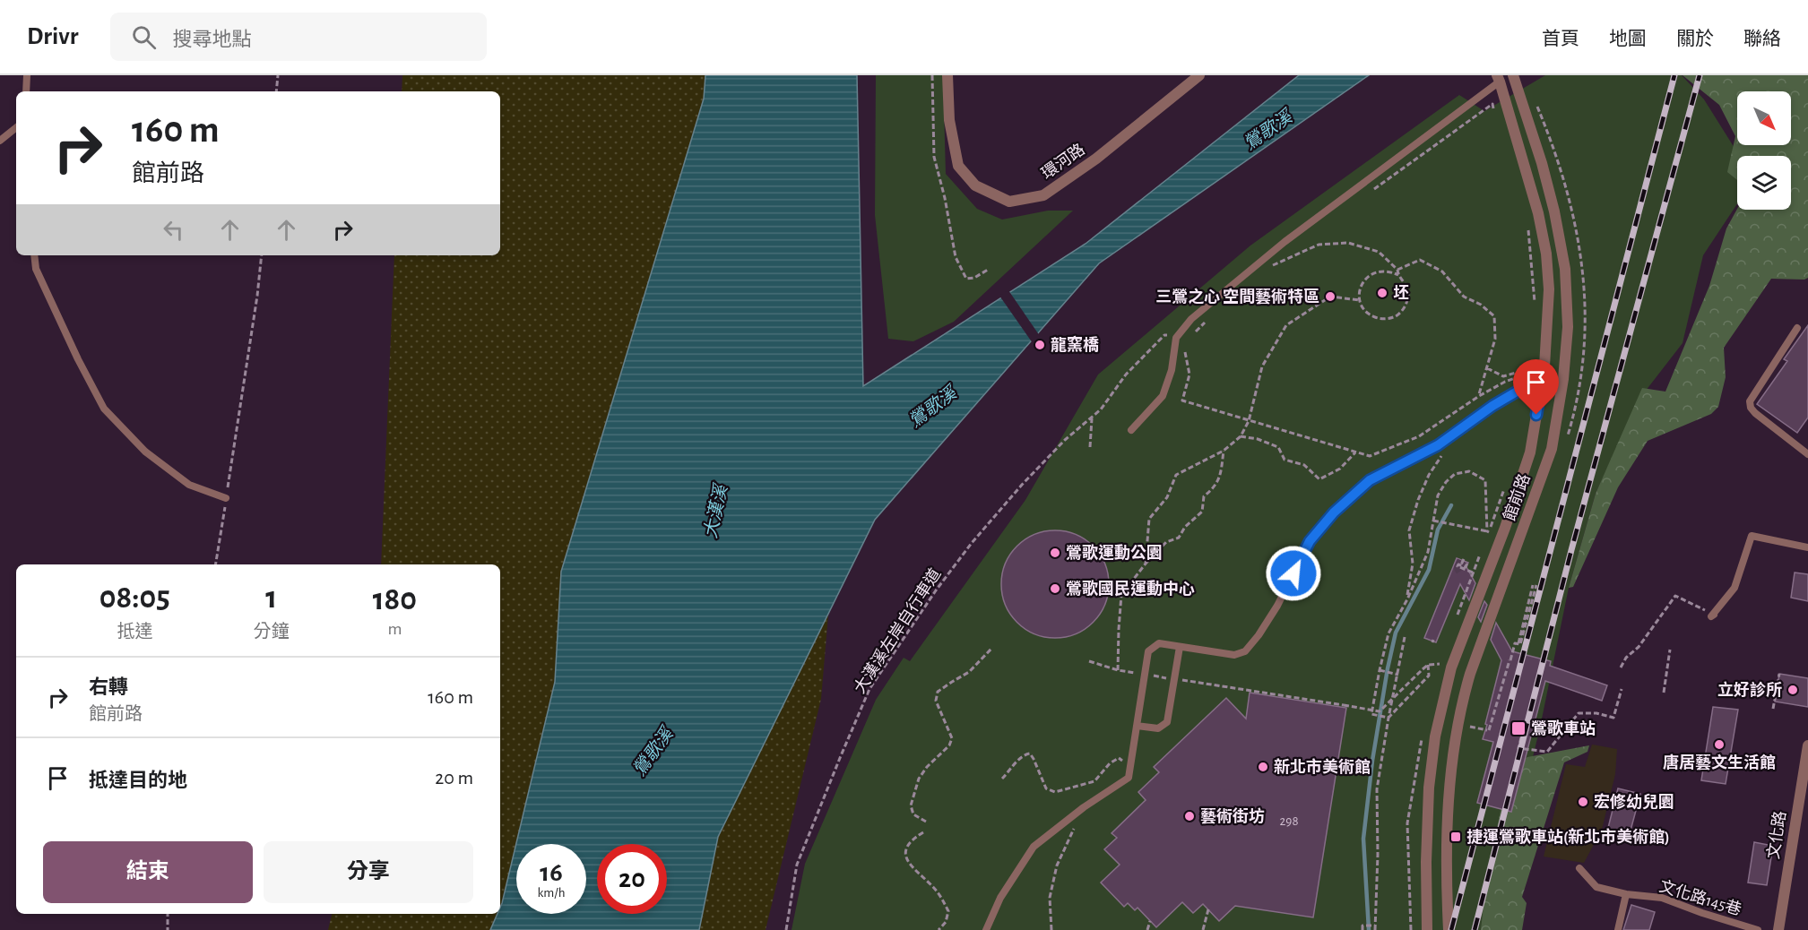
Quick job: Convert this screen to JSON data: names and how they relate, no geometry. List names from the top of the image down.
{
  "streets": {
    "street": ["環河路", "館前路", "文化路"],
    "lane": ["文化路145巷"],
    "path": ["大漢溪左岸自行車道"]
  },
  "water": ["鶯歌溪", "大漢溪"],
  "places": {
    "other": [
      "坯",
      "三鶯之心 空間藝術特區",
      "龍窯橋",
      "鶯歌運動公園",
      "鶯歌國民運動中心",
      "立好診所",
      "唐居藝文生活館",
      "新北市美術館",
      "宏修幼兒園",
      "藝術街坊"
    ],
    "transit": ["鶯歌車站", "捷運鶯歌車站(新北市美術館)"]
  },
  "house_numbers": ["298"],
  "north": "bottom right",
  "page": {
    "header": "Drivr",
    "search": "搜尋地點",
    "nav": [
      "首頁",
      "地圖",
      "關於",
      "聯絡"
    ],
    "turn": ["160 m", "館前路"],
    "eta": [
      "08:05",
      "抵達",
      "1",
      "分鐘",
      "180",
      "m"
    ],
    "list": [
      {
        "name": "右轉",
        "note": "館前路",
        "value": "160 m"
      },
      {
        "name": "抵達目的地",
        "value": "20 m"
      }
    ],
    "buttons": ["結束", "分享"],
    "speed": "16 km/h",
    "limit": "20"
  }
}
